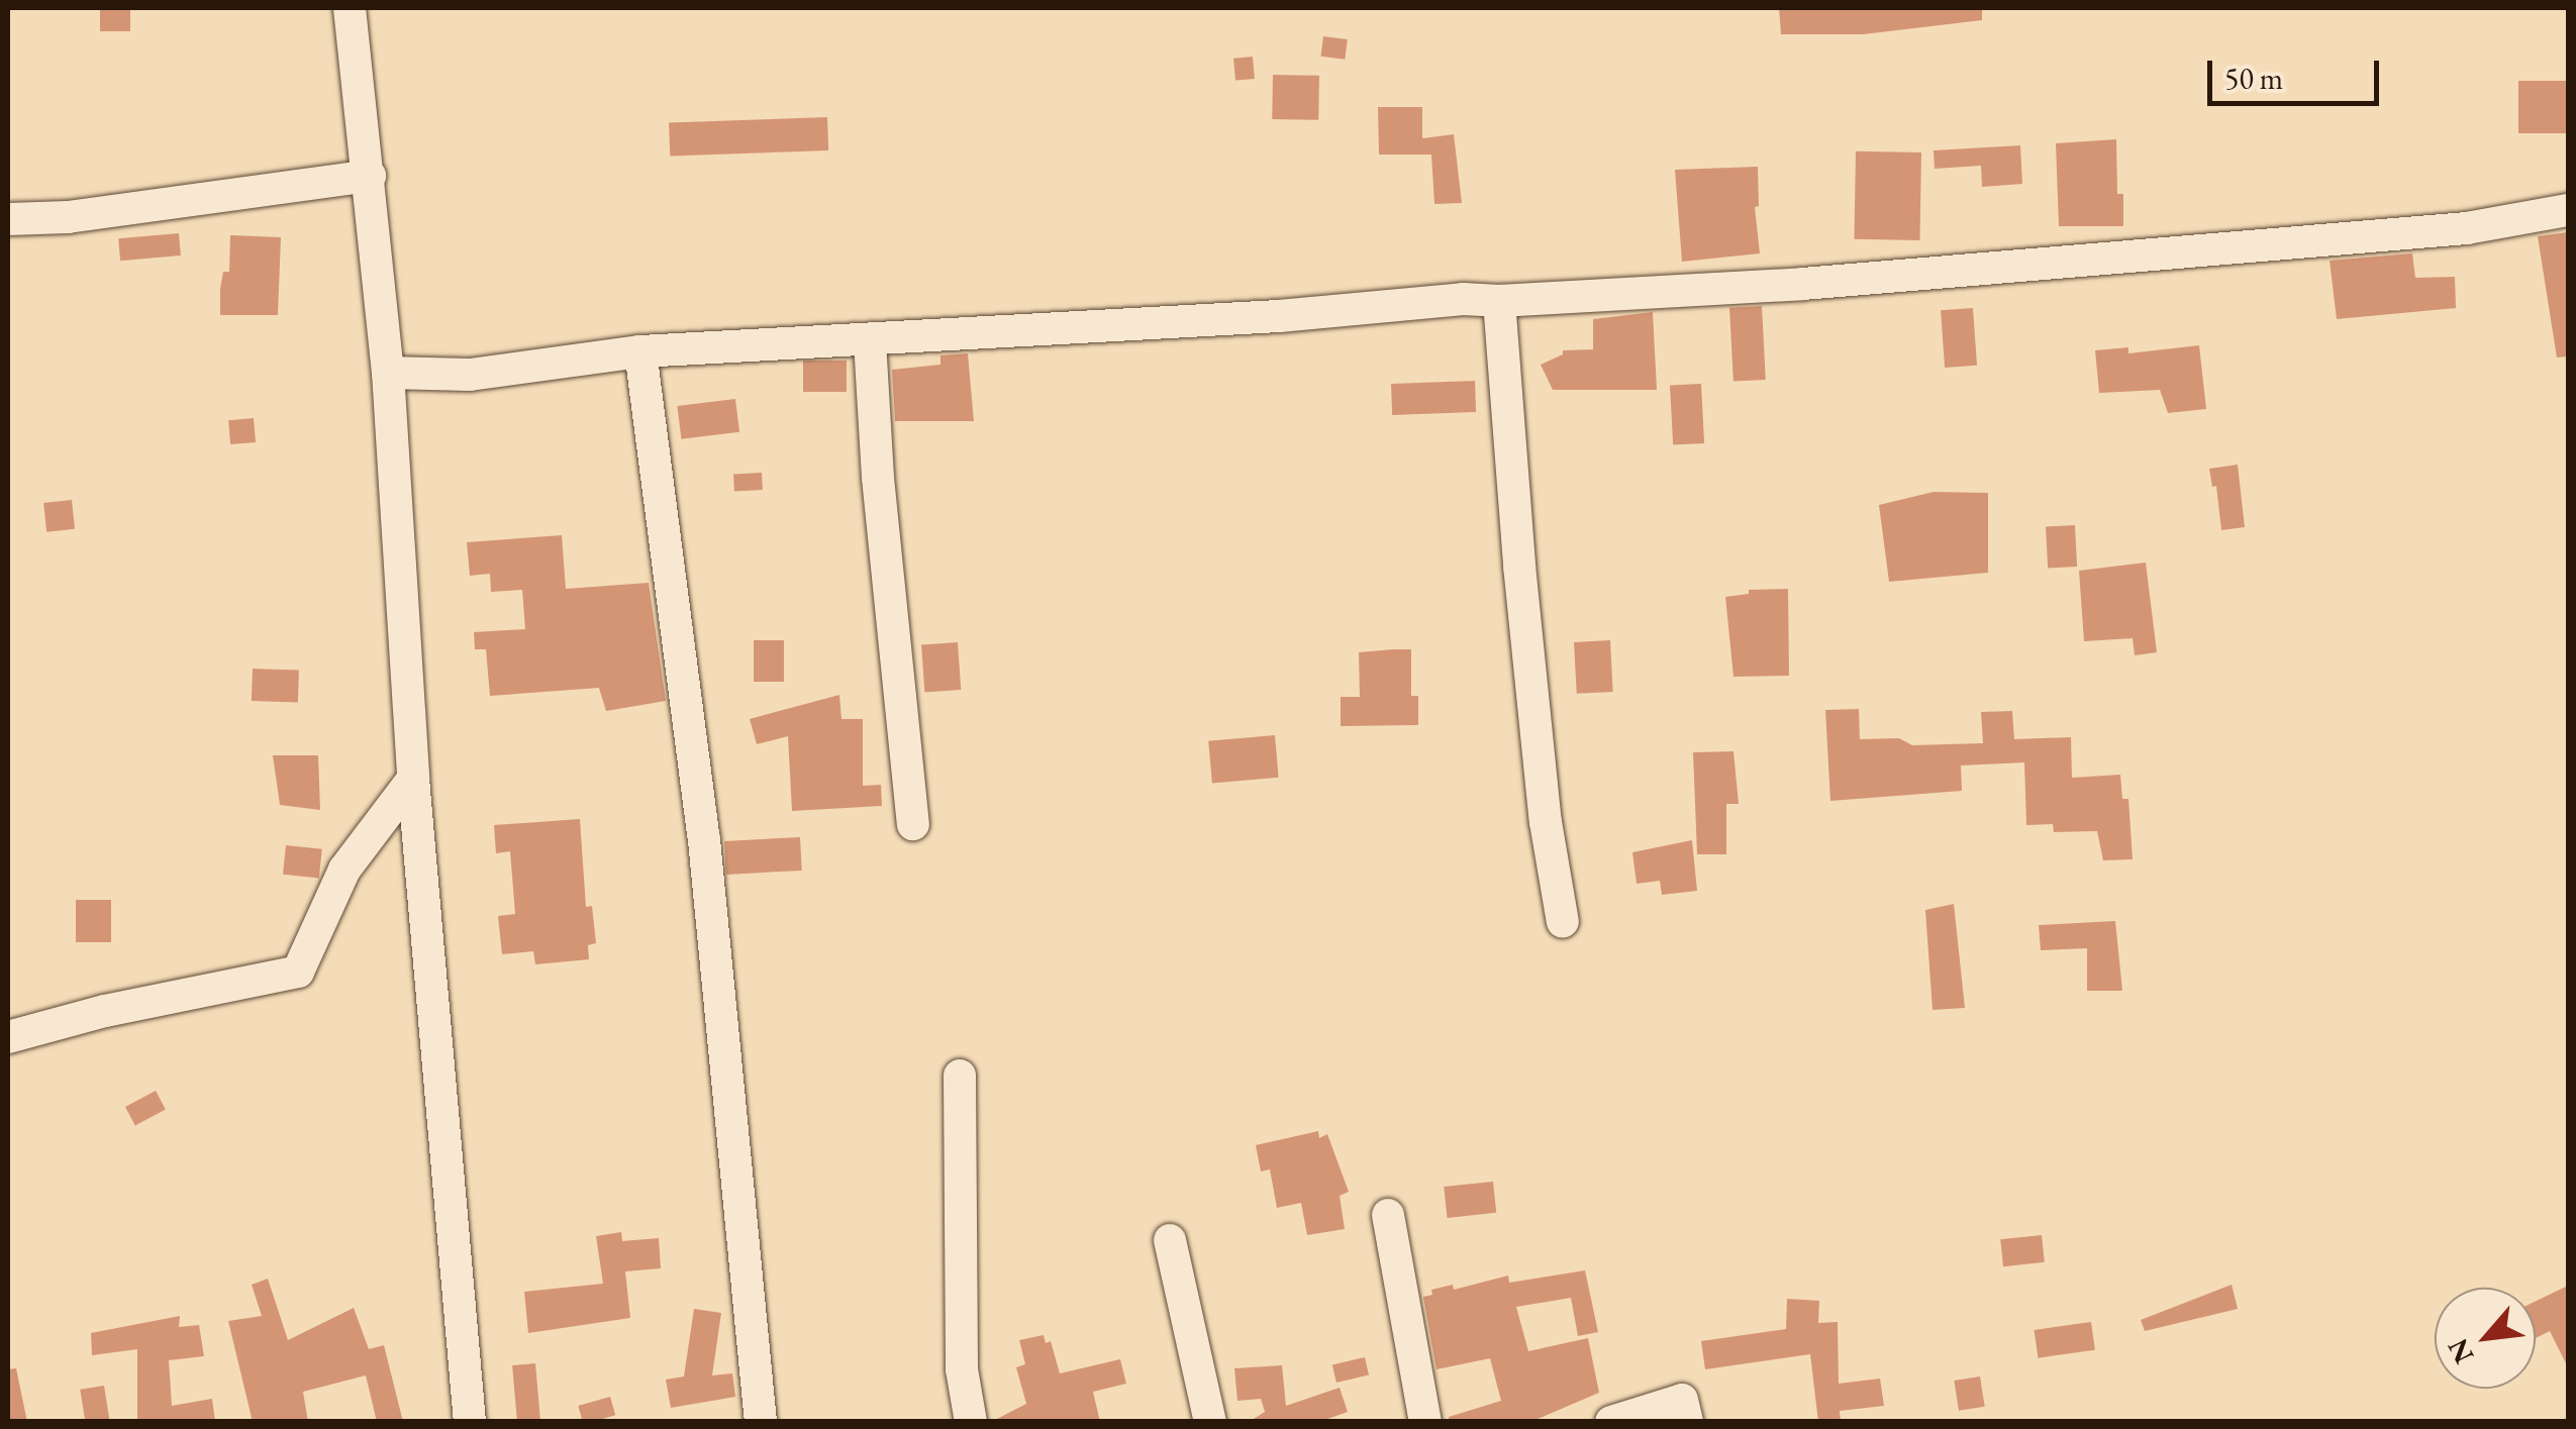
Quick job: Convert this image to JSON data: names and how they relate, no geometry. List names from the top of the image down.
{
  "scale_bar": "50 m",
  "north": "bottom left"
}
